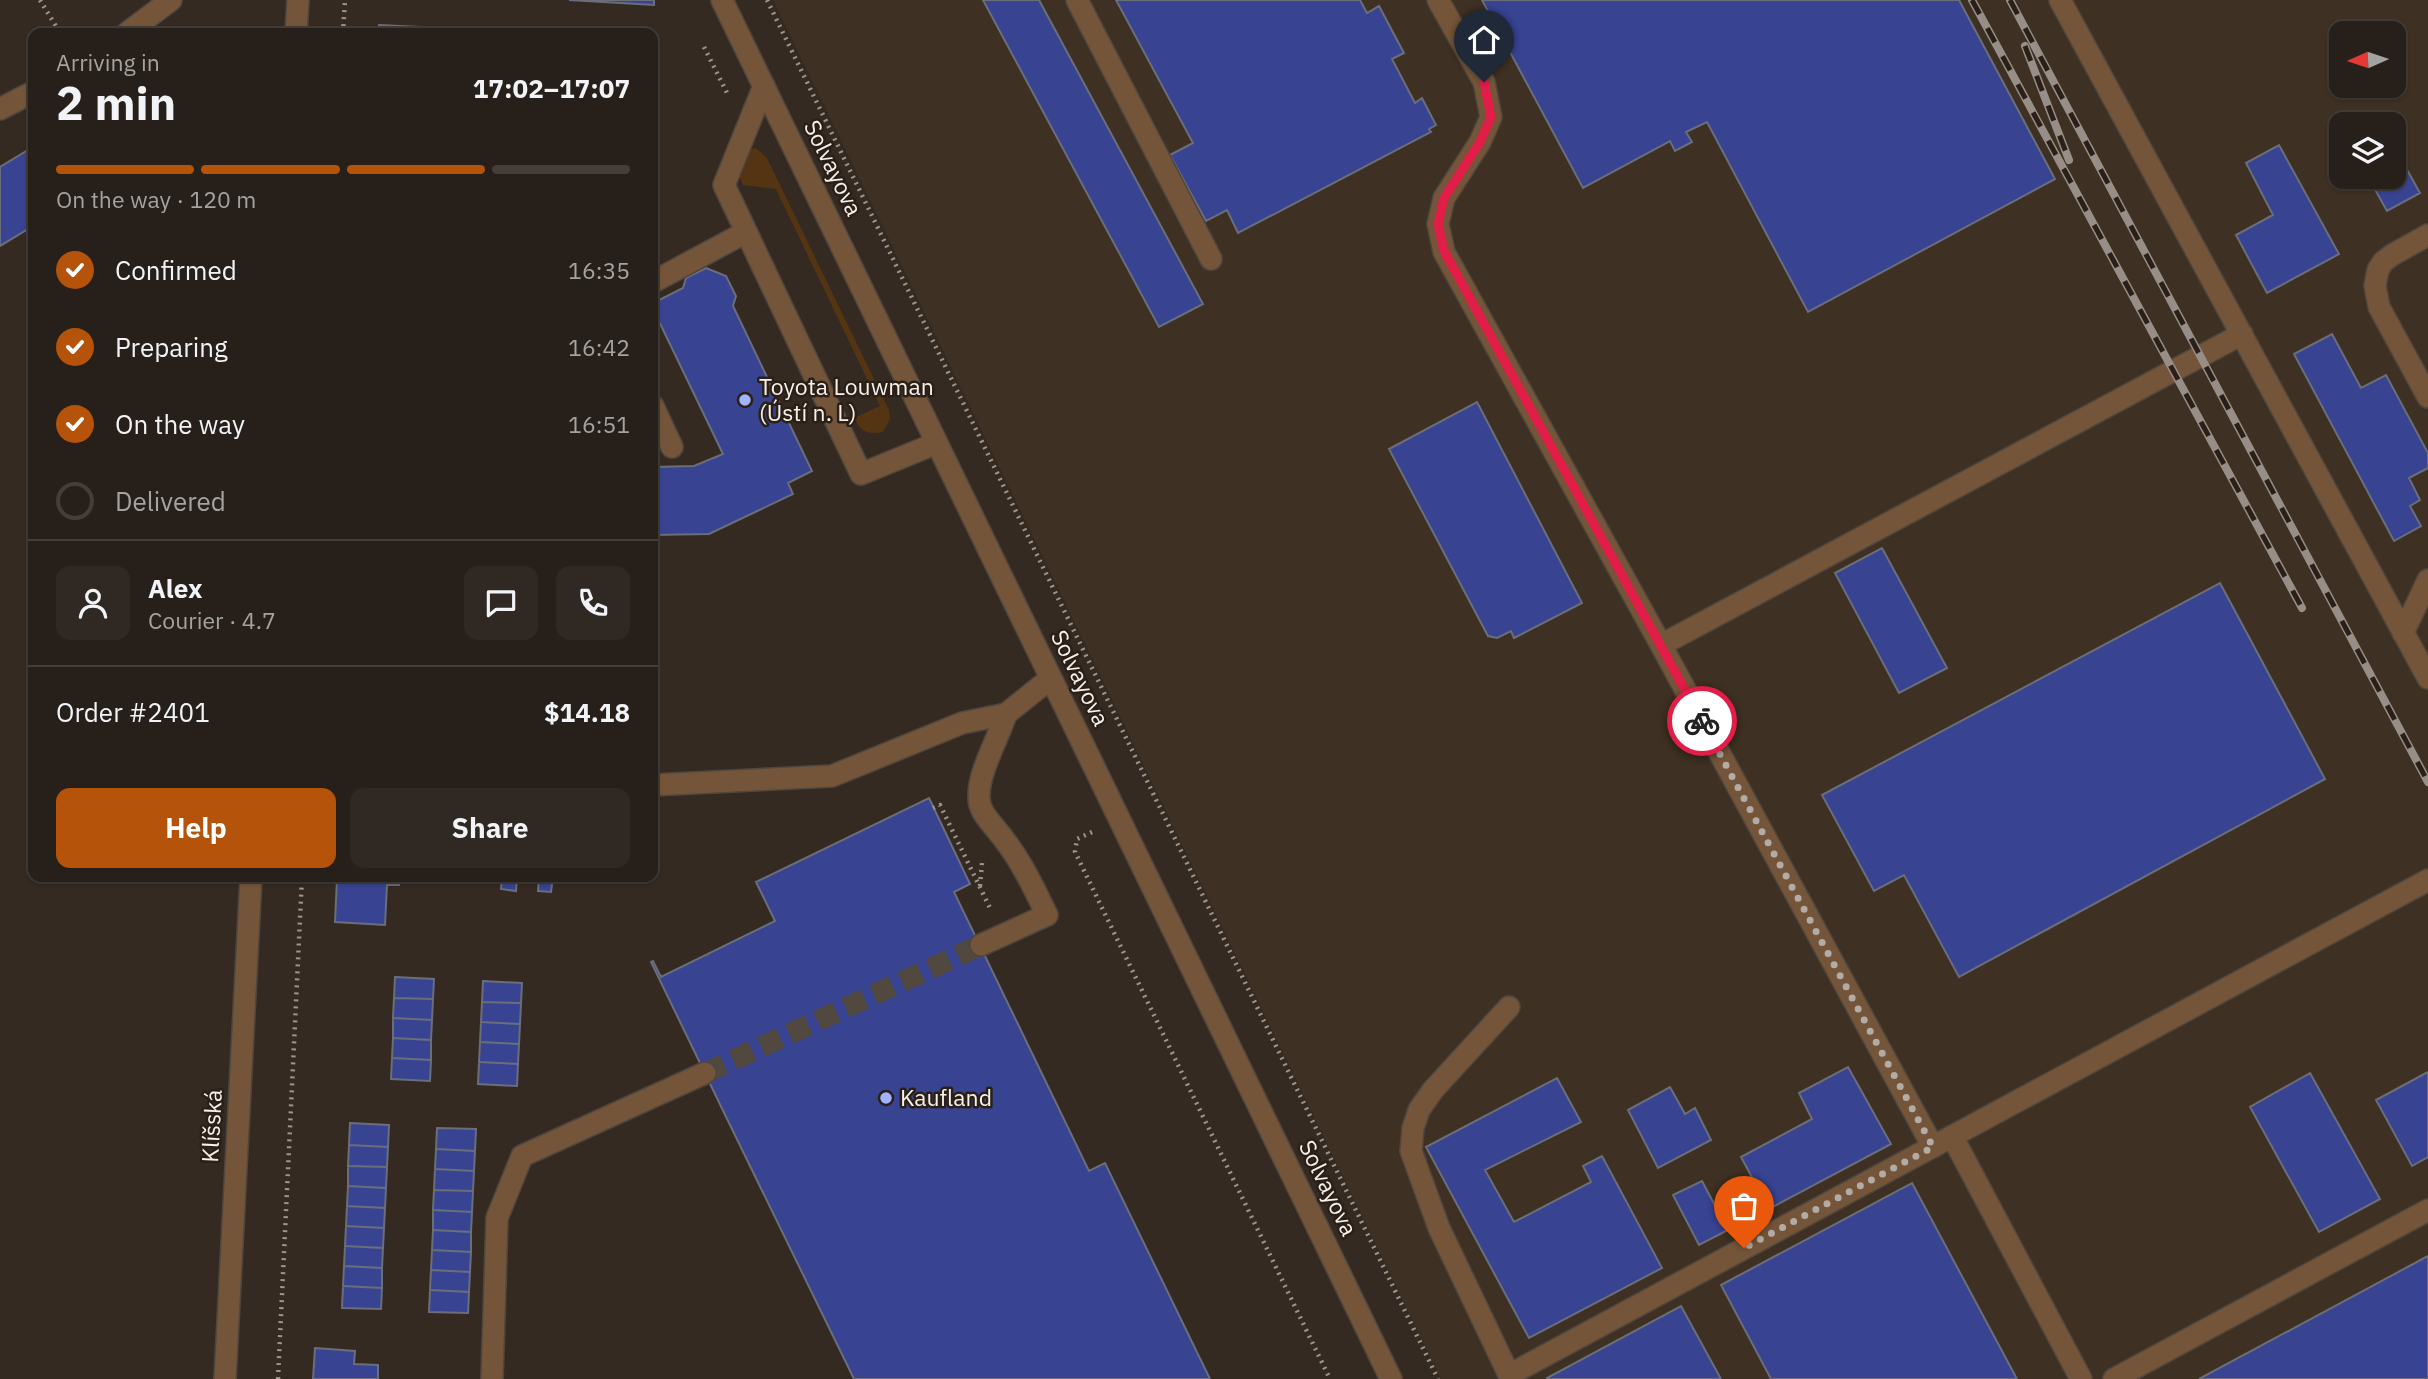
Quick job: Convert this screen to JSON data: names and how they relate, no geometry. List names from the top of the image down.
{
  "streets": {
    "street": ["Solvayova", "Klíšská"]
  },
  "places": ["Toyota Louwman (Ústí n. L)", "Kaufland"],
  "north": "left",
  "page": {
    "heading": ["2 min", "Arriving in", "17:02–17:07"],
    "panel": [
      "Alex",
      "Courier · 4.7",
      "Order #2401",
      "$14.18"
    ],
    "bar": "On the way · 120 m",
    "list": [
      ["Confirmed", "16:35"],
      ["Preparing", "16:42"],
      ["On the way", "16:51"],
      "Delivered"
    ],
    "buttons": ["Help", "Share"]
  }
}
